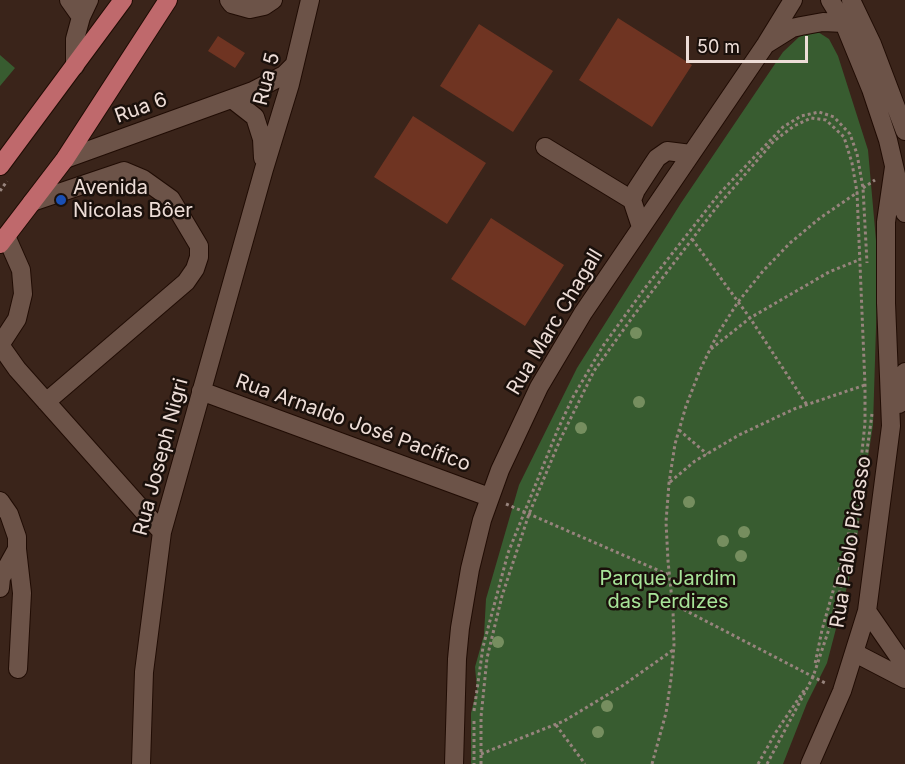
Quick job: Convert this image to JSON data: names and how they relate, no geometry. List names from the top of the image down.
{
  "streets": {
    "street": [
      "Rua 5",
      "Rua 6",
      "Rua Marc Chagall",
      "Rua Arnaldo José Pacífico",
      "Rua Joseph Nigri",
      "Rua Pablo Picasso"
    ]
  },
  "crossings": [
    ["Rua 5", "Rua 6"],
    ["Rua 5", "Rua Joseph Nigri"],
    ["Rua Marc Chagall", "Rua Arnaldo José Pacífico"],
    ["Rua Arnaldo José Pacífico", "Rua Joseph Nigri"]
  ],
  "parks": ["Parque Jardim das Perdizes"],
  "places": ["Avenida Nicolas Bôer"],
  "scale_bar": "50 m"
}
